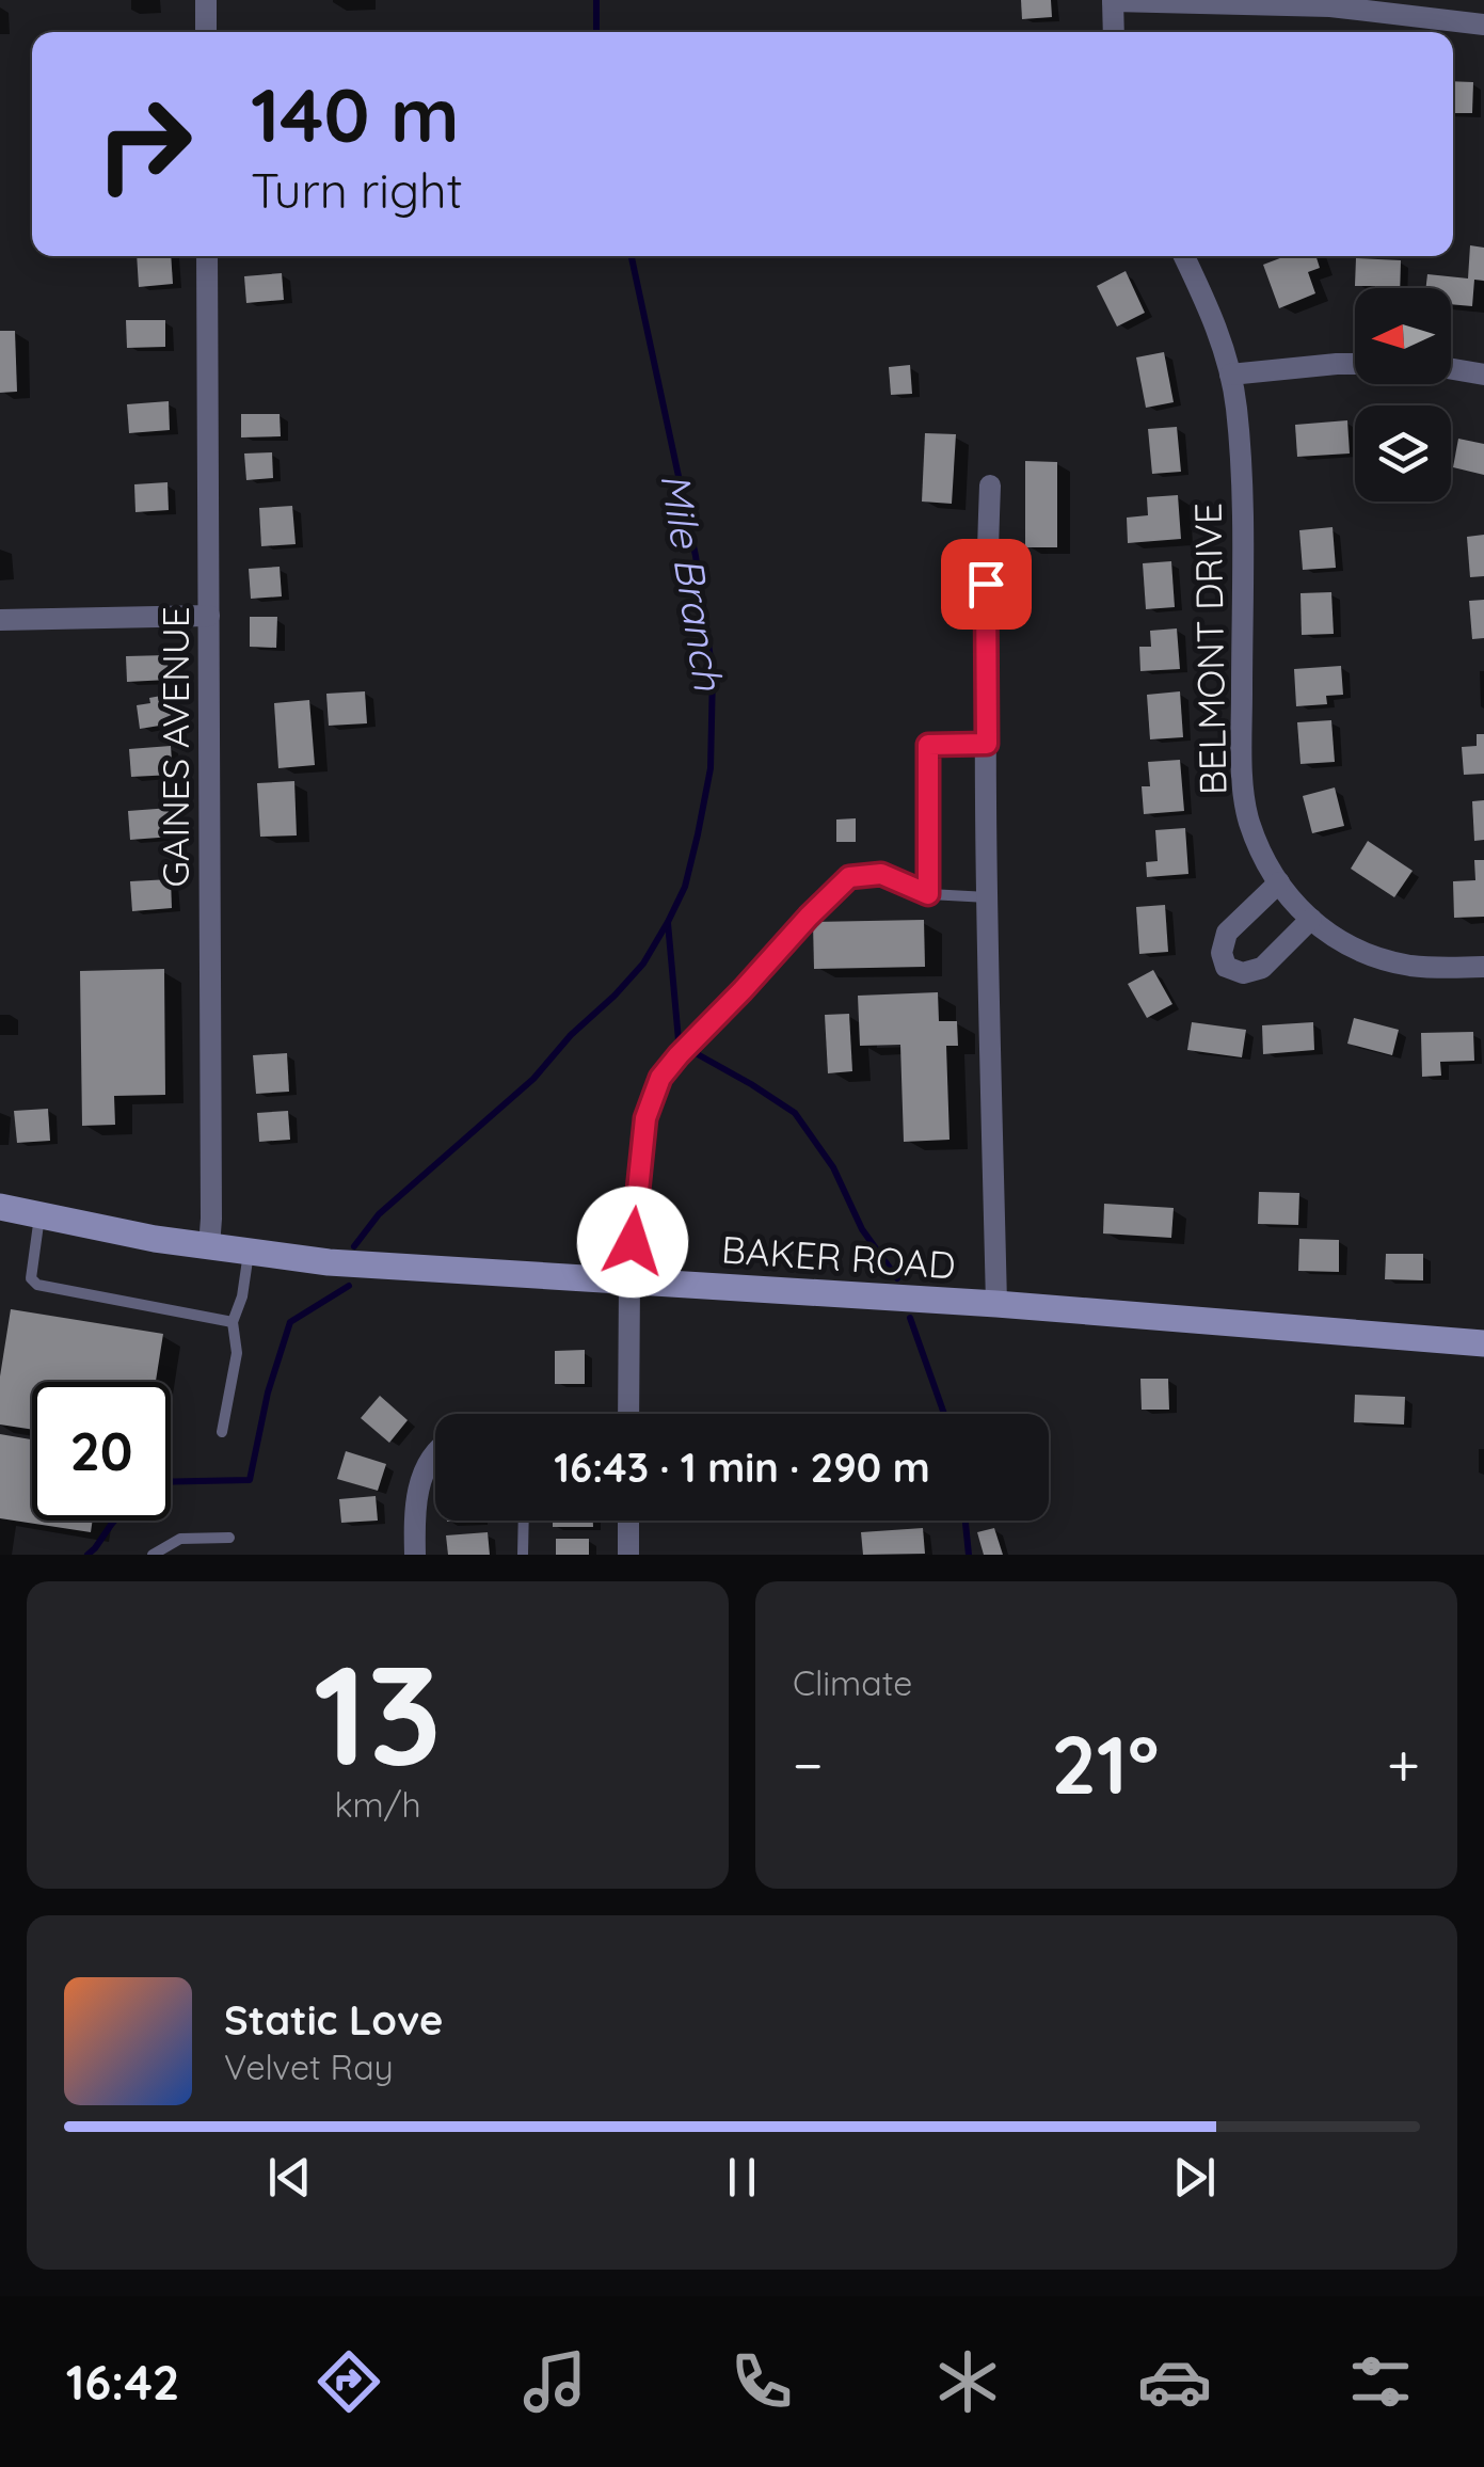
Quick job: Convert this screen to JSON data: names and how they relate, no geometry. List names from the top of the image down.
{
  "streets": {
    "street": ["BELMONT DRIVE", "GAINES AVENUE", "BAKER ROAD"]
  },
  "crossings": [
    ["GAINES AVENUE", "BAKER ROAD"]
  ],
  "water": ["Mile Branch"],
  "north": "left",
  "page": {
    "turn": ["140 m", "Turn right"],
    "limit": "20",
    "trip": "16:43 · 1 min · 290 m",
    "tile": [
      ["13", "km/h"],
      "Climate"
    ],
    "heat": ["−", "21°", "+"],
    "song": ["Static Love", "Velvet Ray"],
    "tabs": "16:42"
  }
}
